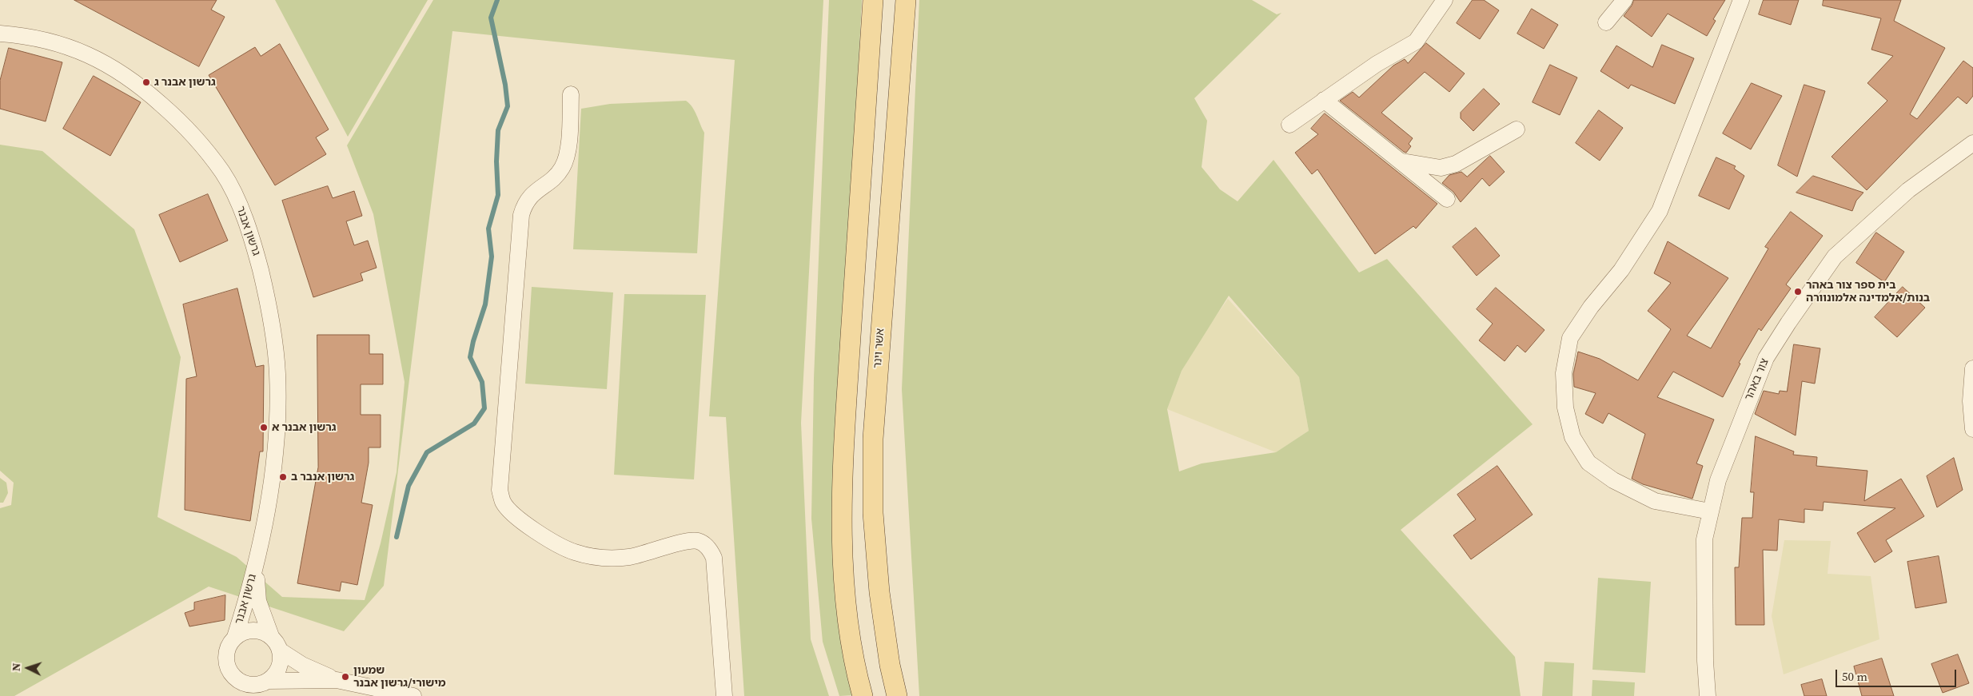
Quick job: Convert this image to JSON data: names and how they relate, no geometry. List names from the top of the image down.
{
  "streets": {
    "main road": ["אשר וינר"],
    "street": ["גרשון אבנר", "צור באהר"]
  },
  "places": [
    "גרשון אבנר ג",
    "בית ספר צור באהר בנות/אלמדינה אלמונוורה",
    "גרשון אבנר א",
    "גרשון אנבר ב",
    "שמעון מישורי/גרשון אבנר"
  ],
  "scale_bar": "50 m",
  "north": "left"
}
